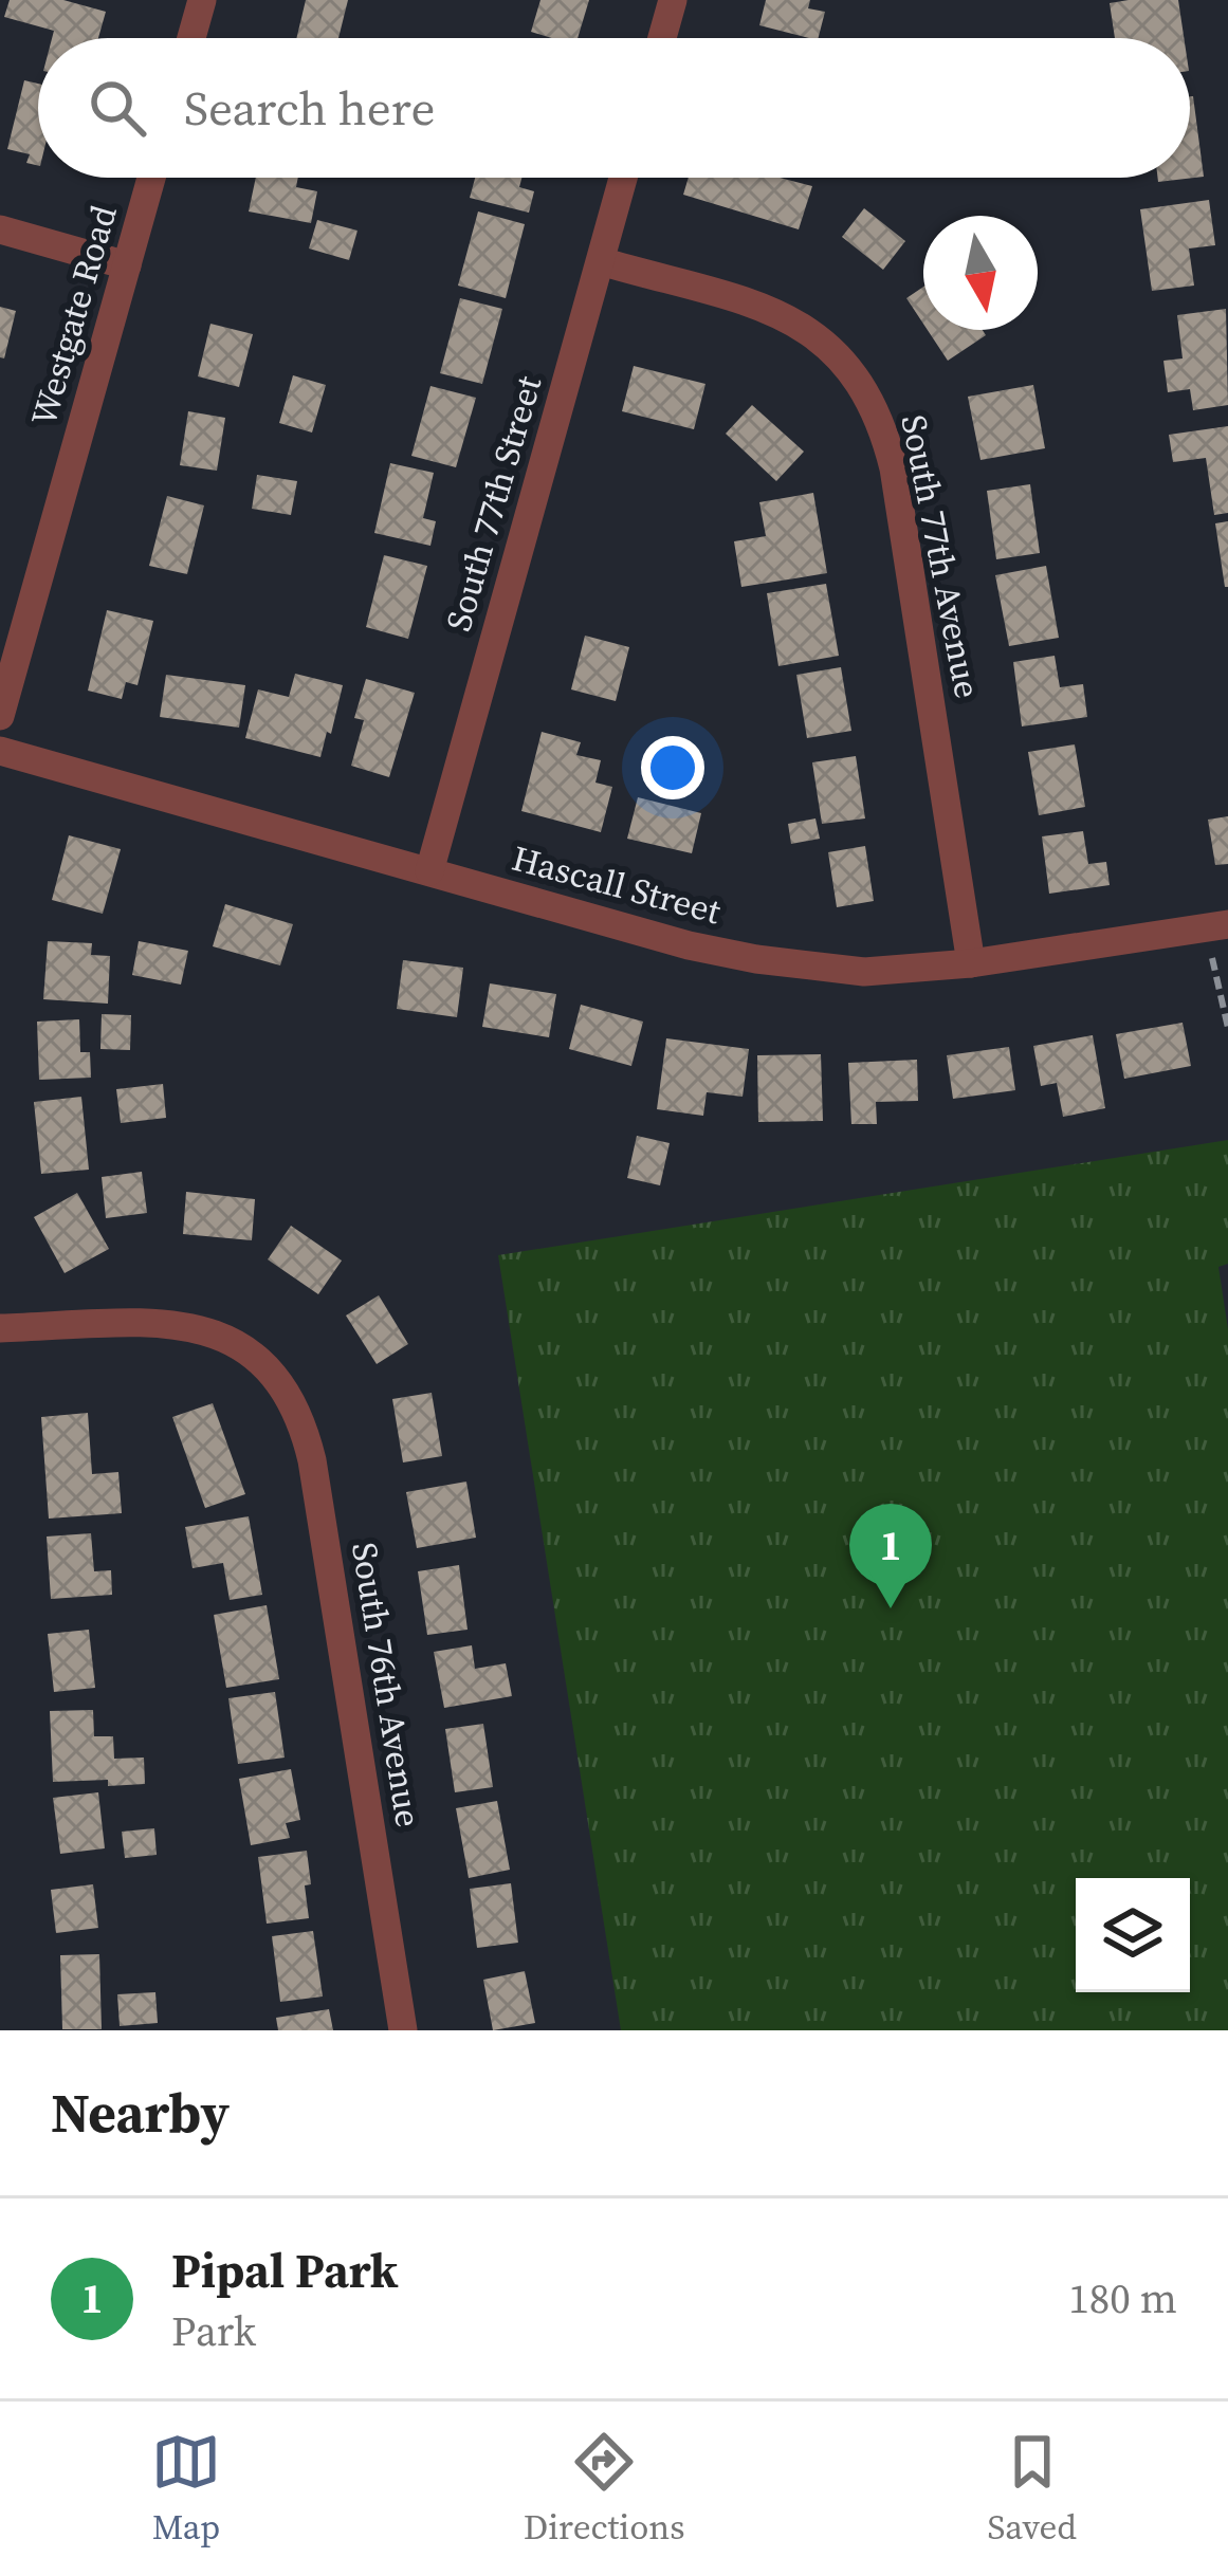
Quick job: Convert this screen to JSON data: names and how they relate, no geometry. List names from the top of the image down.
{
  "streets": {
    "street": [
      "Westgate Road",
      "South 77th Street",
      "South 77th Avenue",
      "Hascall Street",
      "South 76th Avenue"
    ]
  },
  "crossings": [
    ["South 77th Street", "South 77th Avenue"],
    ["South 77th Street", "Hascall Street"],
    ["South 77th Avenue", "Hascall Street"]
  ],
  "north": "bottom",
  "page": {
    "search": "Search here",
    "pins": "1",
    "heading": "Nearby",
    "list": [
      {
        "mark": "1",
        "name": "Pipal Park",
        "note": "Park",
        "value": "180 m"
      }
    ],
    "nav": ["Map", "Directions", "Saved"]
  }
}
